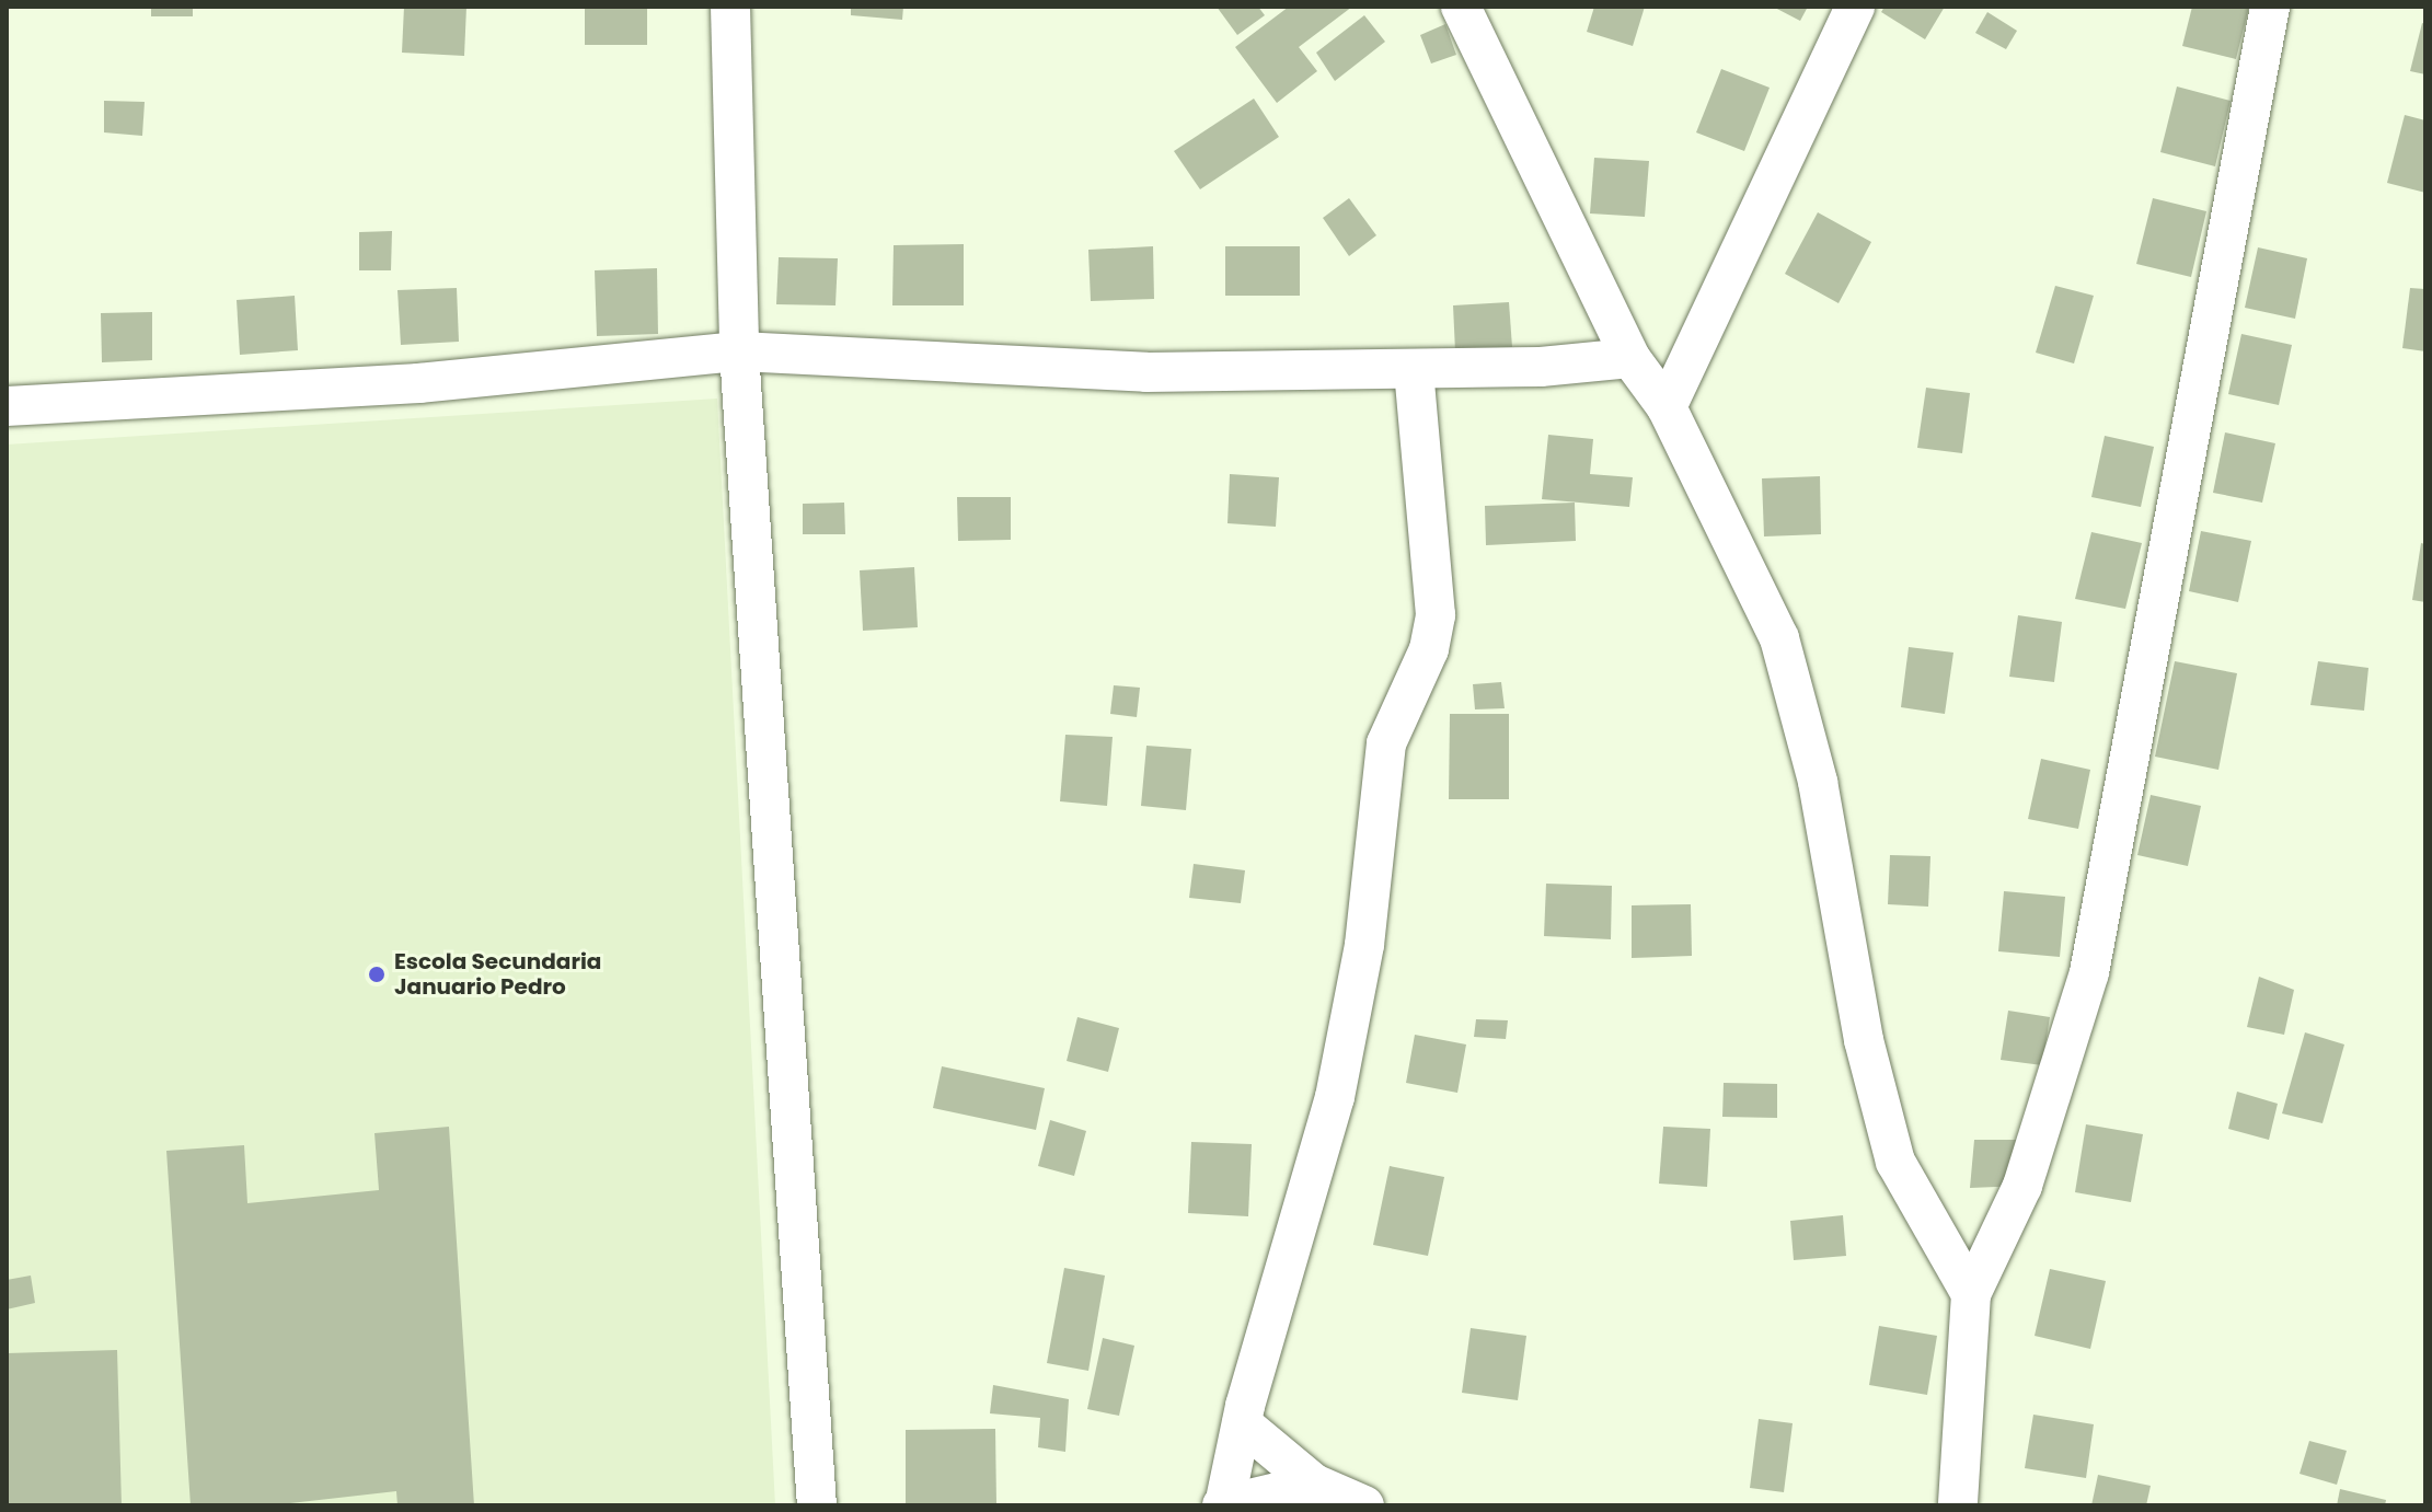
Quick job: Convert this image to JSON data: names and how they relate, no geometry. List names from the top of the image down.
{
  "places": ["Escola Secundaria Januario Pedro"]
}
